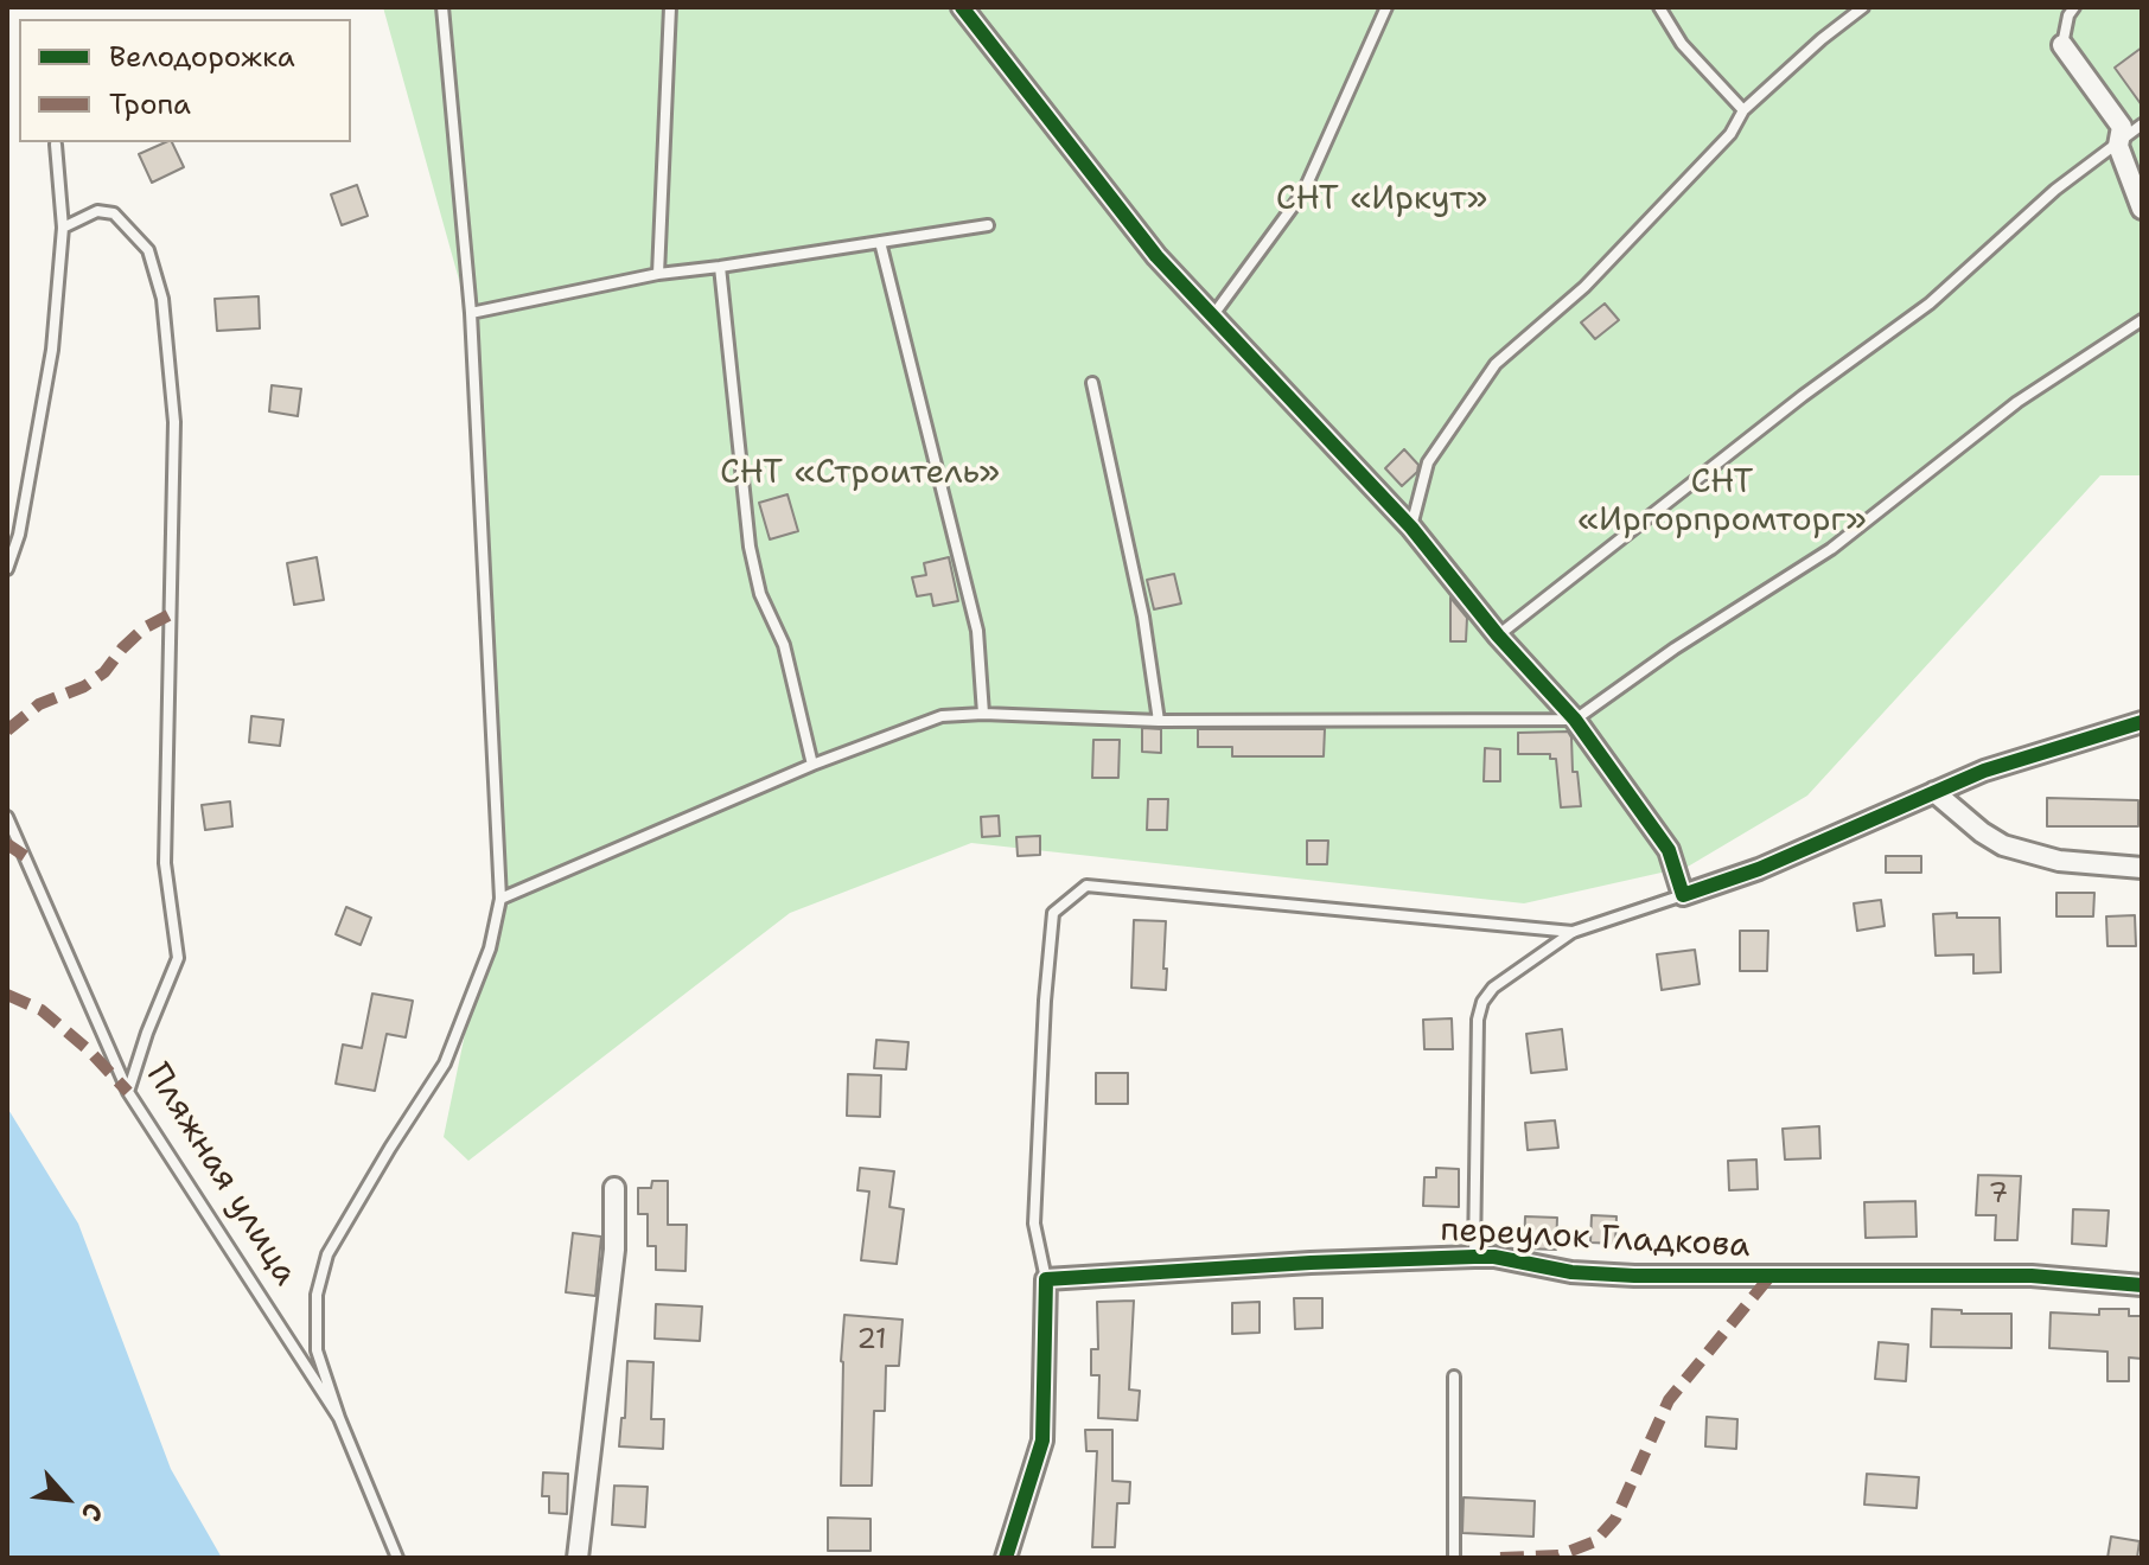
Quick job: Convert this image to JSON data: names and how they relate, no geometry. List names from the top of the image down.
{
  "streets": {
    "street": ["переулок Гладкова"],
    "lane": ["Пляжная улица"]
  },
  "parks": ["СНТ «Иркут»", "СНТ «Строитель»", "СНТ «Иргорпромторг»"],
  "house_numbers": ["7", "21"],
  "legend": ["Велодорожка", "Тропа"],
  "north": "bottom right"
}
